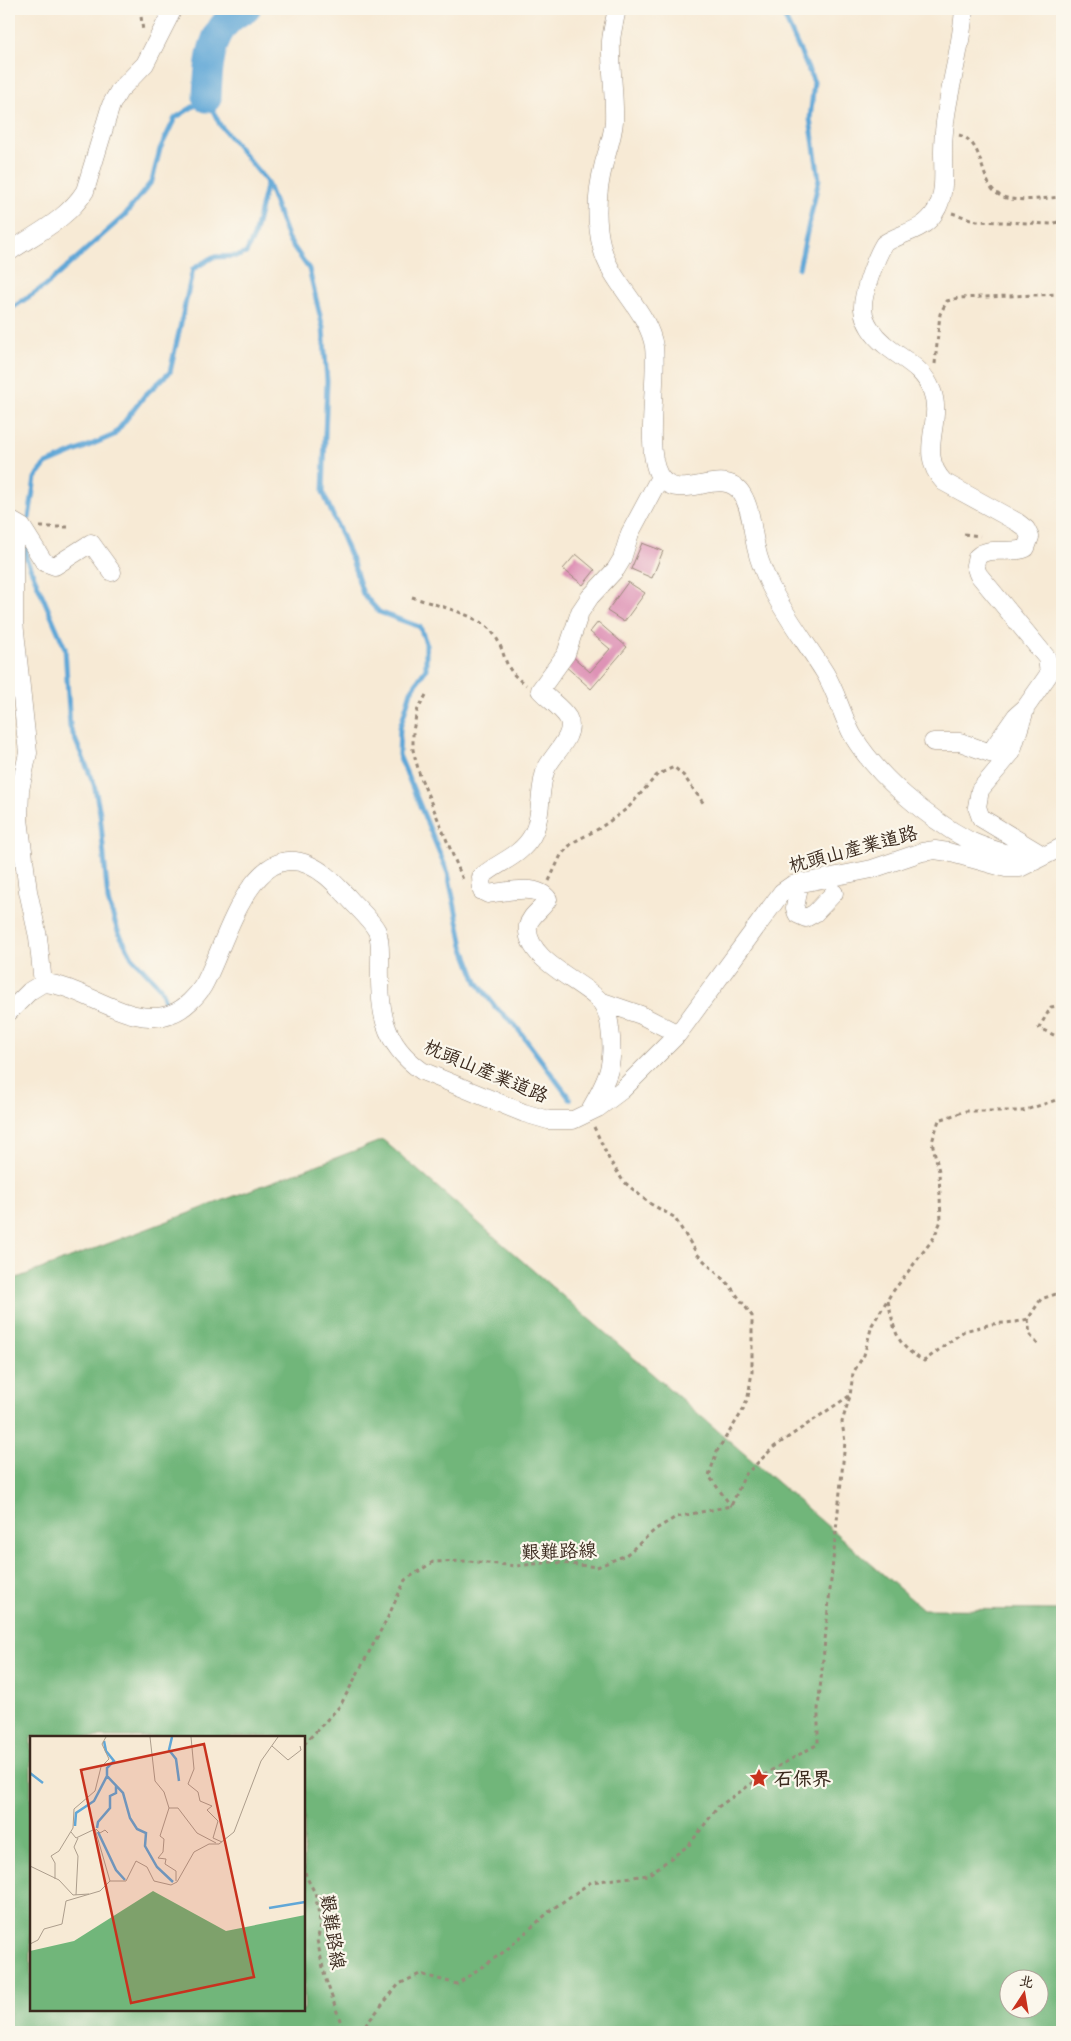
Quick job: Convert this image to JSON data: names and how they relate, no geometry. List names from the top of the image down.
{
  "streets": {
    "street": ["枕頭山產業道路"],
    "path": ["艱難路線"]
  },
  "places": {
    "place": ["石保界"]
  },
  "north": "top"
}
